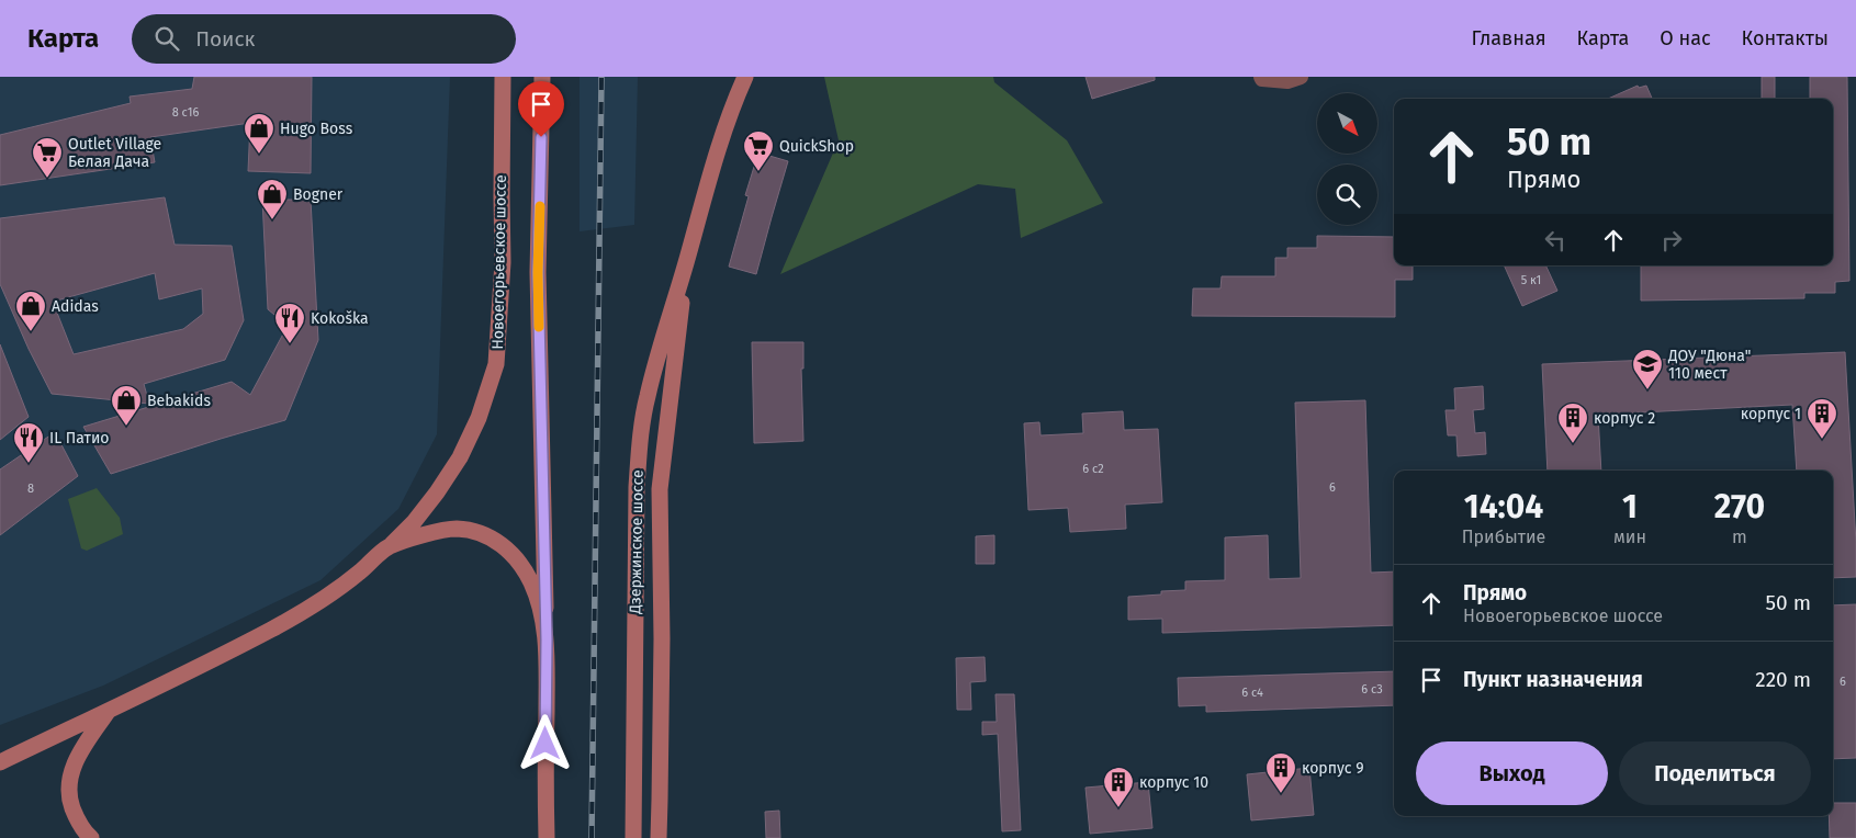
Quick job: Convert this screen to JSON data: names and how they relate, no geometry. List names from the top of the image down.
{
  "streets": {
    "main road": ["Новоегорьевское шоссе", "Дзержинское шоссе"]
  },
  "places": {
    "shop": [
      "Hugo Boss",
      "Bogner",
      "Adidas",
      "Bebakids"
    ],
    "supermarket": ["QuickShop", "Outlet Village Белая Дача"],
    "restaurant": ["Kokoška", "IL Патио"],
    "school or university": ["ДОУ \"Дюна\" 110 мест"],
    "building": [
      "корпус 1",
      "корпус 2",
      "корпус 9",
      "корпус 10"
    ]
  },
  "house_numbers": [
    "8 с16",
    "5 к1",
    "6 с2",
    "6",
    "8",
    "6",
    "6 с3",
    "6 с4"
  ],
  "north": "bottom right",
  "page": {
    "header": "Карта",
    "search": "Поиск",
    "nav": [
      "Главная",
      "Карта",
      "О нас",
      "Контакты"
    ],
    "turn": ["50 m", "Прямо"],
    "eta": [
      "14:04",
      "Прибытие",
      "1",
      "мин",
      "270",
      "m"
    ],
    "list": [
      {
        "name": "Прямо",
        "note": "Новоегорьевское шоссе",
        "value": "50 m"
      },
      {
        "name": "Пункт назначения",
        "value": "220 m"
      }
    ],
    "buttons": ["Выход", "Поделиться"]
  }
}
